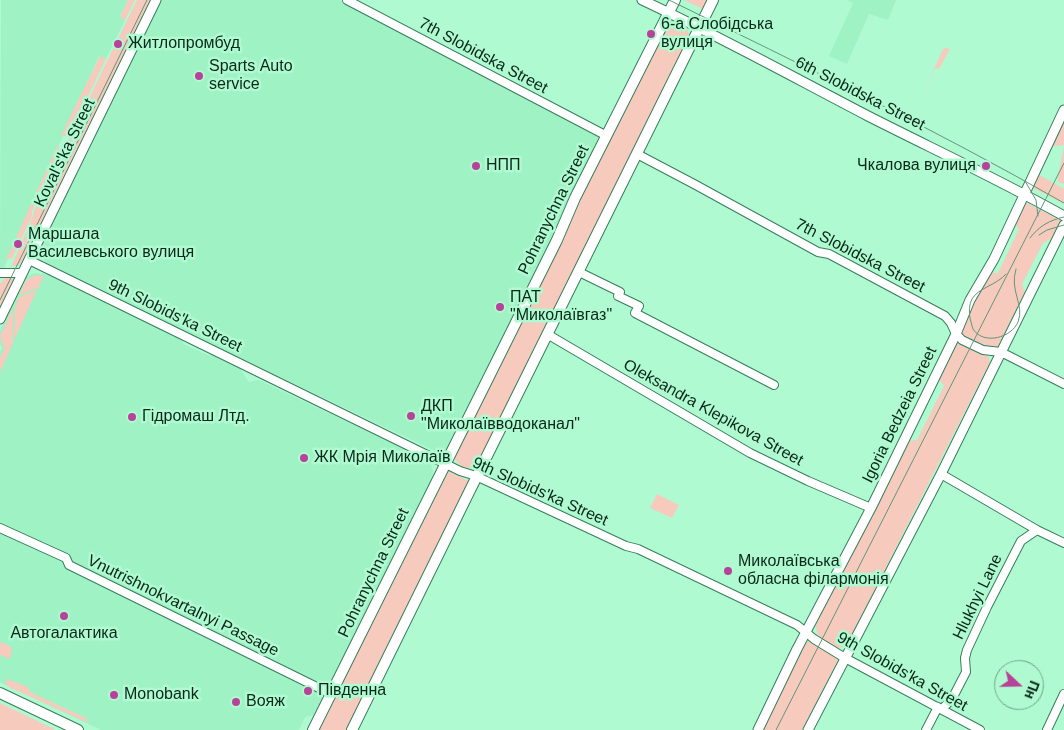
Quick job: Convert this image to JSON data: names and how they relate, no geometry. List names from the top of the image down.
{
  "streets": {
    "main road": ["Pohranychna Street"],
    "street": [
      "7th Slobidska Street",
      "6th Slobidska Street",
      "Koval's'ka Street",
      "9th Slobids'ka Street",
      "Oleksandra Klepikova Street",
      "Igoria Bedzeia Street",
      "Hlukhyi Lane",
      "Vnutrishnokvartalnyi Passage"
    ]
  },
  "crossings": [
    ["7th Slobidska Street", "Pohranychna Street"],
    ["7th Slobidska Street", "Igoria Bedzeia Street"],
    ["6th Slobidska Street", "Pohranychna Street"],
    ["6th Slobidska Street", "Igoria Bedzeia Street"],
    ["Koval's'ka Street", "9th Slobids'ka Street"],
    ["Pohranychna Street", "9th Slobids'ka Street"],
    ["Pohranychna Street", "Vnutrishnokvartalnyi Passage"],
    ["9th Slobids'ka Street", "Igoria Bedzeia Street"],
    ["9th Slobids'ka Street", "Hlukhyi Lane"],
    ["Oleksandra Klepikova Street", "Igoria Bedzeia Street"]
  ],
  "places": [
    "6-а Слобідська вулиця",
    "Житлопромбуд",
    "Sparts Auto service",
    "НПП",
    "Чкалова вулиця",
    "Маршала Василевського вулиця",
    "ПАТ \"Миколаївгаз\"",
    "ДКП \"Миколаївводоканал\"",
    "Гідромаш Лтд.",
    "ЖК Мрія Миколаїв",
    "Миколаївська обласна філармонія",
    "Автогалактика",
    "Південна",
    "Monobank",
    "Вояж"
  ],
  "north": "right"
}
